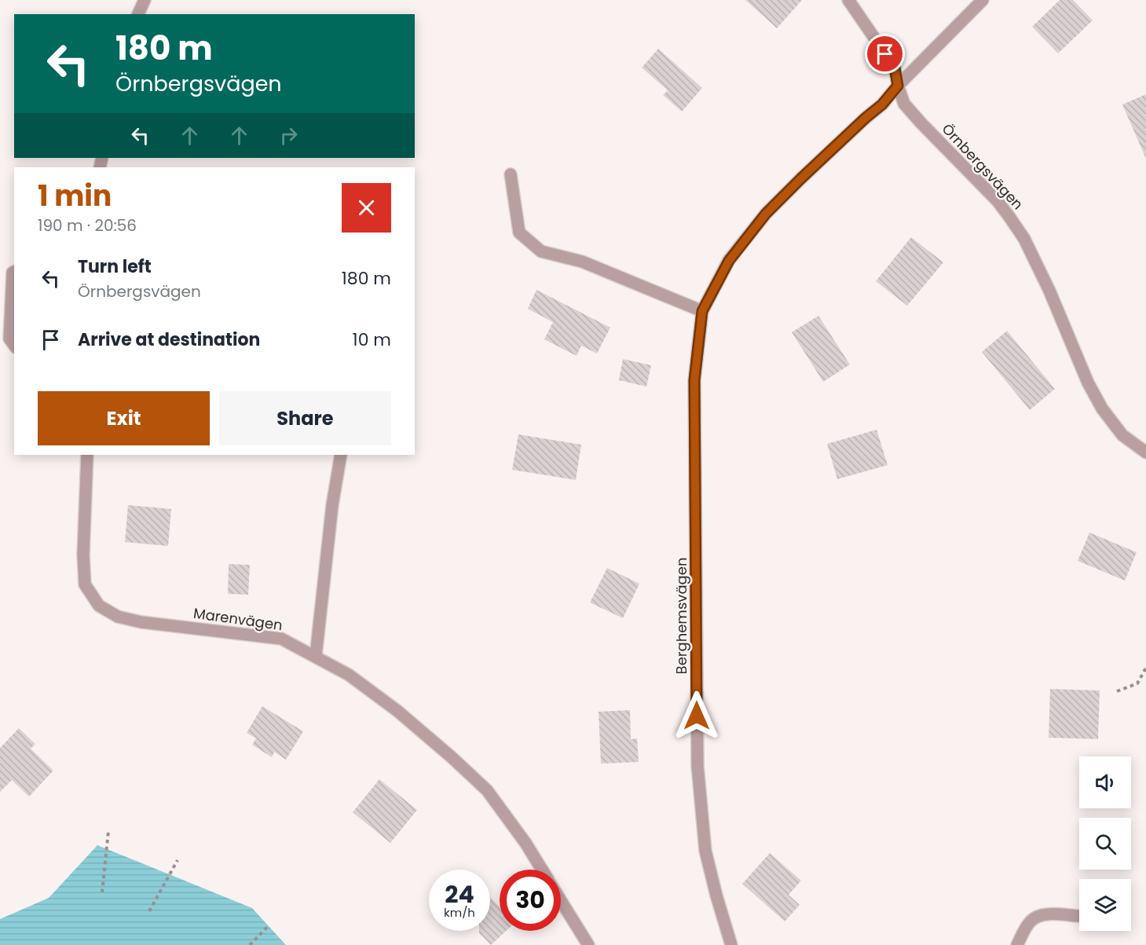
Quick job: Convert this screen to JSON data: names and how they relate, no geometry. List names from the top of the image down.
{
  "streets": {
    "street": ["Örnbergsvägen", "Berghemsvägen", "Marenvägen"]
  },
  "crossings": [
    ["Örnbergsvägen", "Berghemsvägen"]
  ],
  "page": {
    "turn": ["180 m", "Örnbergsvägen"],
    "heading": ["1 min", "190 m · 20:56"],
    "list": [
      {
        "name": "Turn left",
        "note": "Örnbergsvägen",
        "value": "180 m"
      },
      {
        "name": "Arrive at destination",
        "value": "10 m"
      }
    ],
    "buttons": ["Exit", "Share"],
    "speed": "24 km/h",
    "limit": "30"
  }
}
